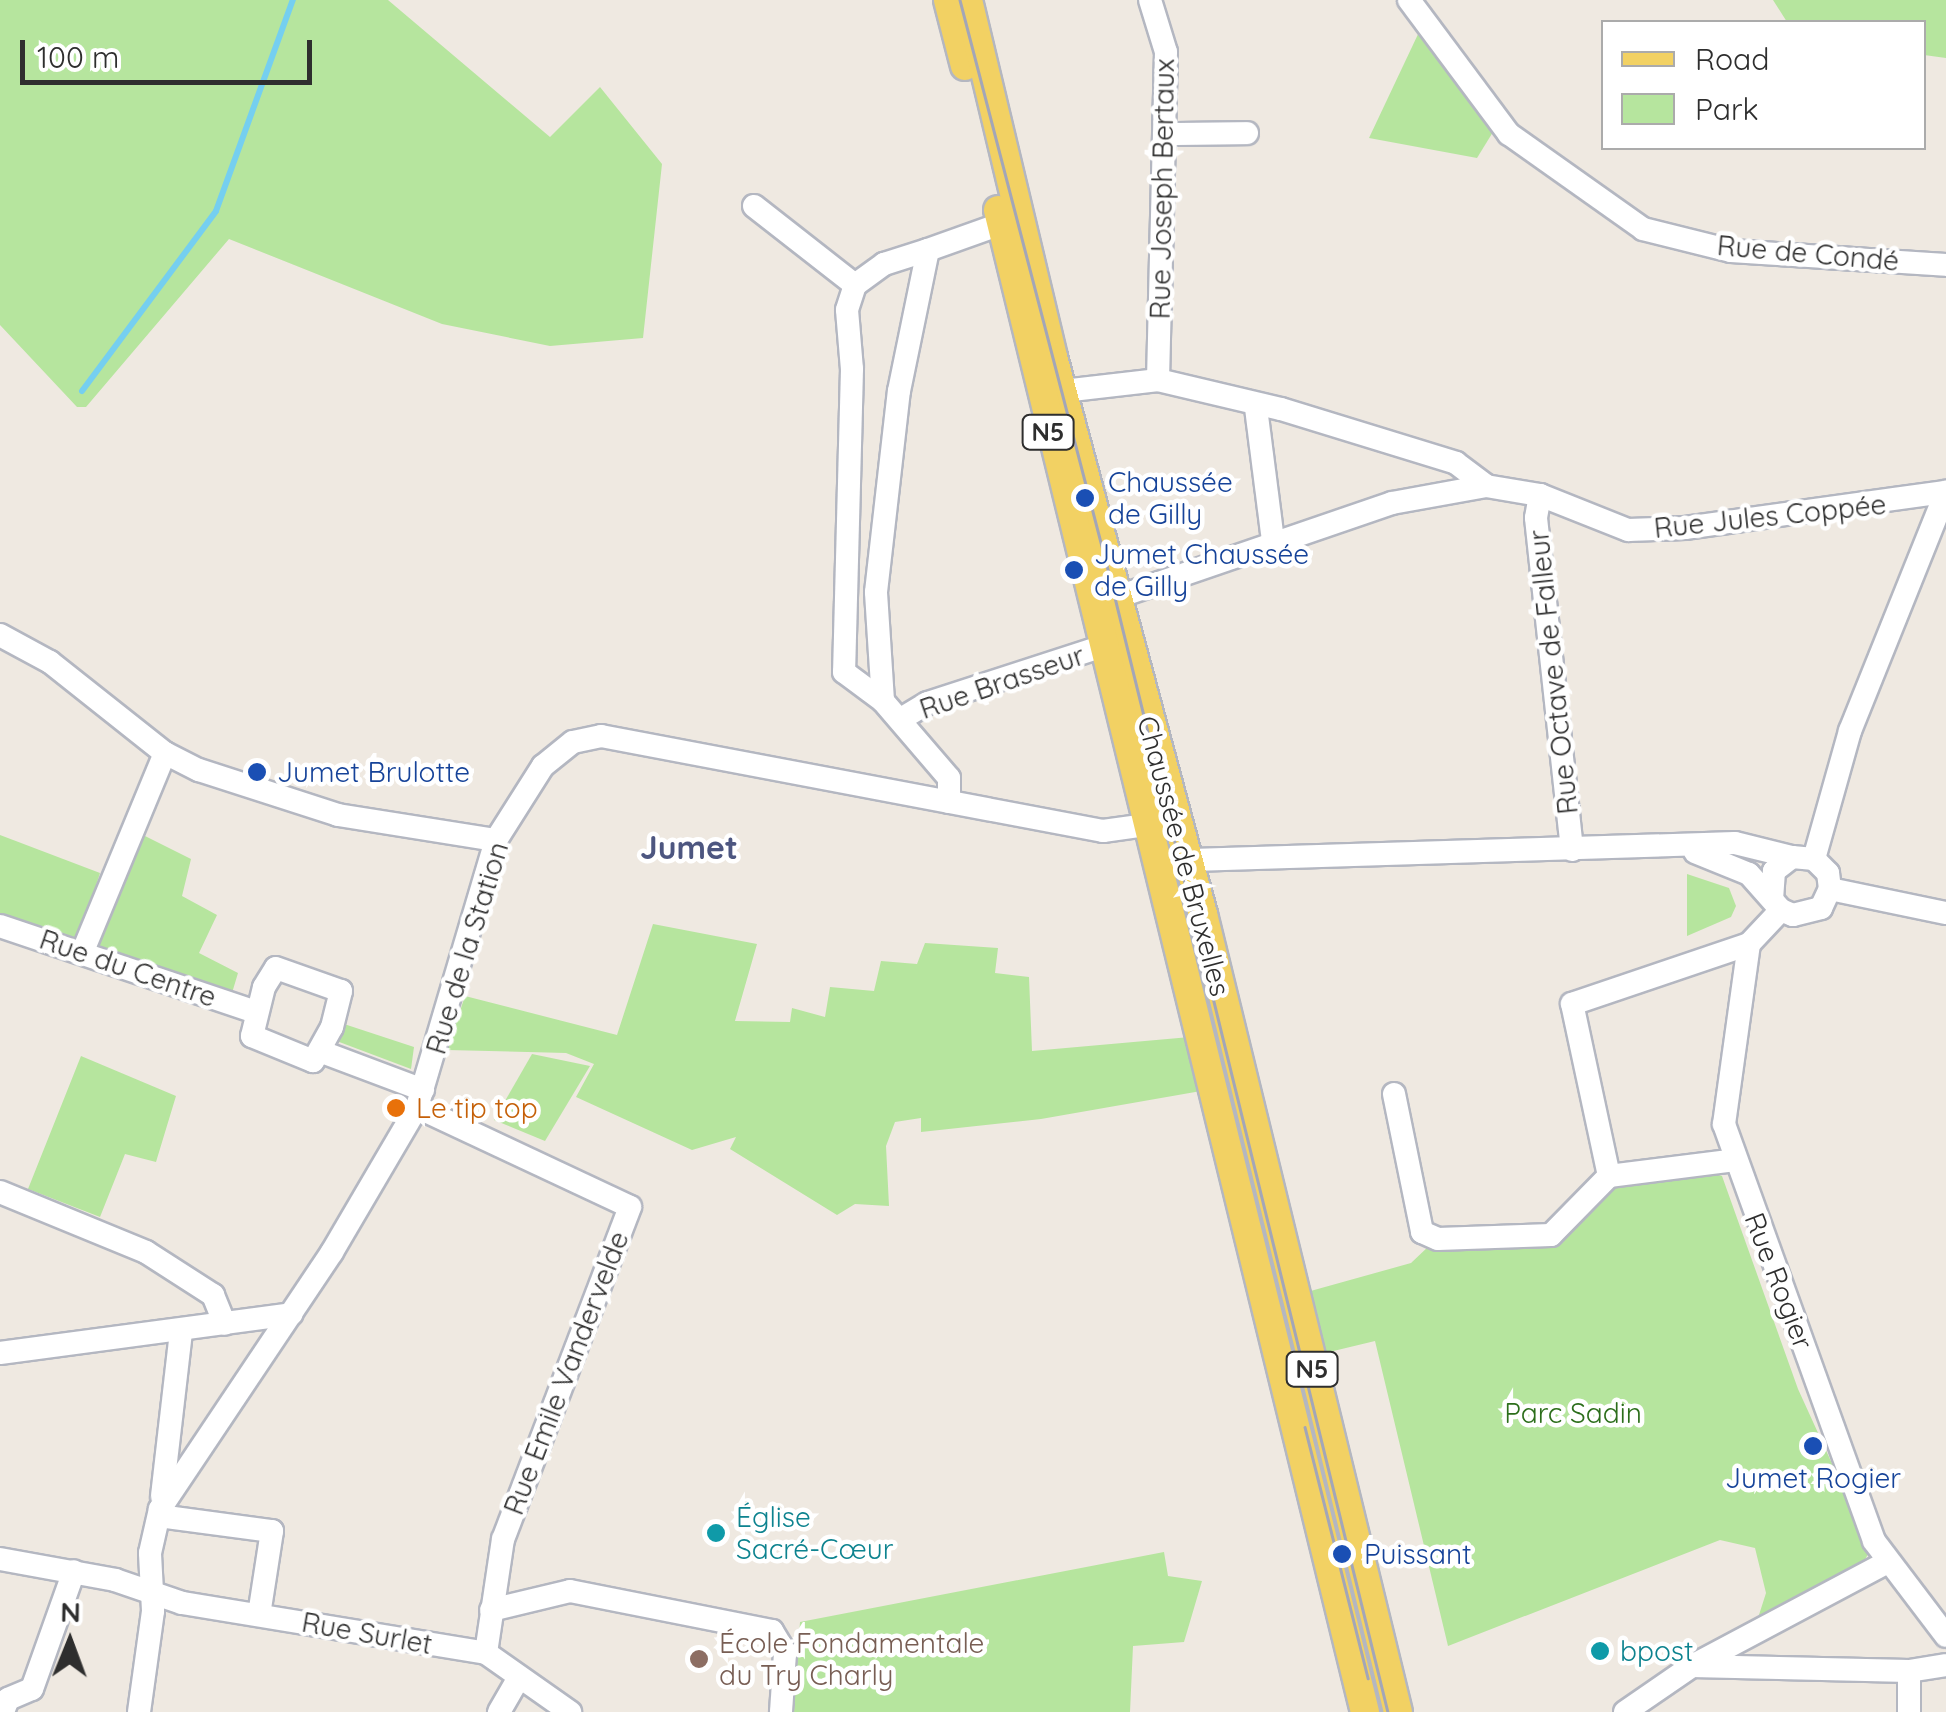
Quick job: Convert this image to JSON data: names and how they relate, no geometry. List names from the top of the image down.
{
  "streets": {
    "main road": ["N5", "Chaussée de Bruxelles"],
    "street": [
      "Rue Joseph Bertaux",
      "Rue de Condé",
      "Rue Jules Coppée",
      "Rue Octave de Falleur",
      "Rue Brasseur",
      "Rue de la Station",
      "Rue du Centre",
      "Rue Rogier",
      "Rue Emile Vandervelde",
      "Rue Surlet"
    ]
  },
  "crossings": [
    ["Rue Jules Coppée", "Rue Octave de Falleur"],
    ["Rue Brasseur", "Chaussée de Bruxelles"],
    ["Chaussée de Bruxelles", "Rue de la Station"],
    ["Rue de la Station", "Rue Emile Vandervelde"],
    ["Rue de la Station", "Rue Surlet"],
    ["Rue Emile Vandervelde", "Rue Surlet"]
  ],
  "districts": ["Jumet"],
  "parks": ["Parc Sadin"],
  "places": [
    "Chaussée de Gilly",
    "Jumet Chaussée de Gilly",
    "Jumet Brulotte",
    "Le tip top",
    "Jumet Rogier",
    "Église Sacré-Cœur",
    "Puissant",
    "bpost",
    "École Fondamentale du Try Charly"
  ],
  "legend": ["Road", "Park"],
  "scale_bar": "100 m",
  "north": "top"
}
